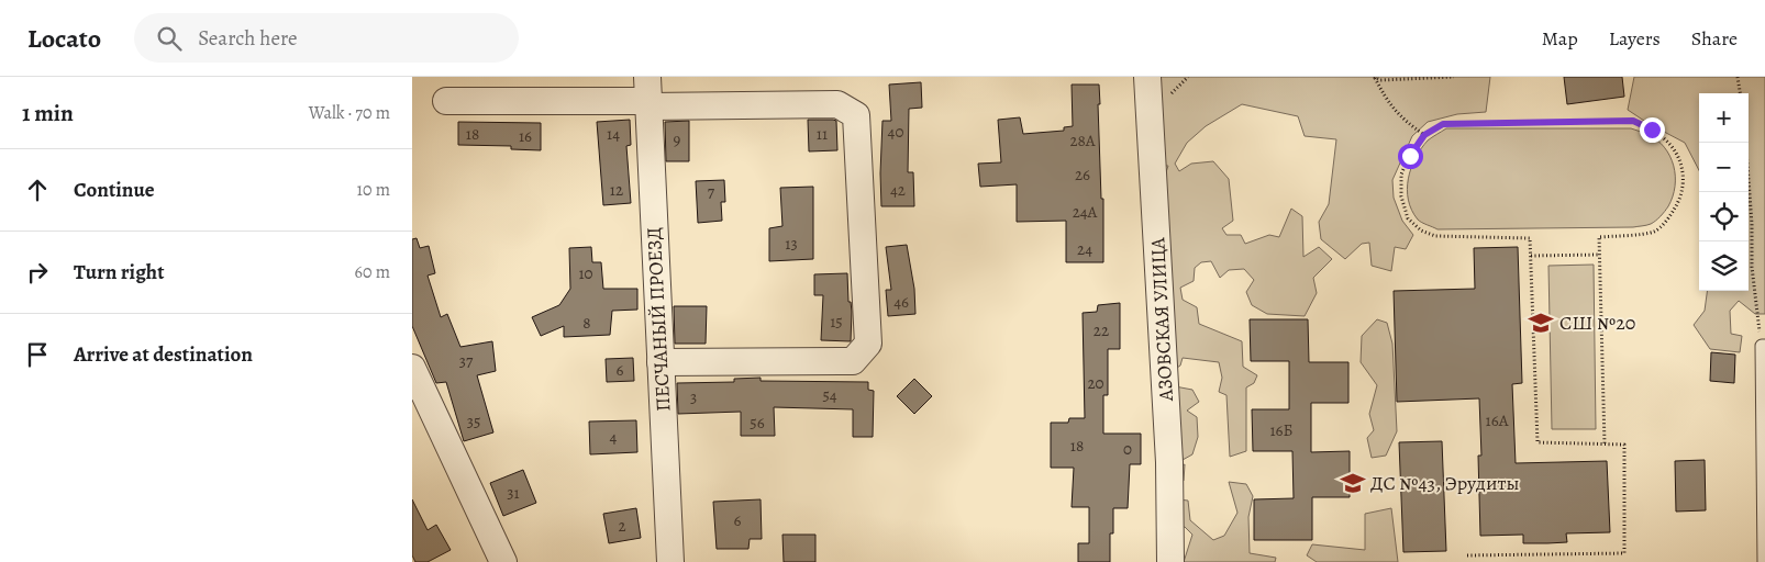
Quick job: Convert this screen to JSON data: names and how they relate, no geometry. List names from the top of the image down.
{
  "streets": {
    "street": ["ПЕСЧАНЫЙ ПРОЕЗД", "АЗОВСКАЯ УЛИЦА"]
  },
  "places": {
    "school or university": ["СШ №20", "ДС №43, Эрудиты"]
  },
  "house_numbers": [
    "40",
    "18",
    "14",
    "11",
    "16",
    "9",
    "28А",
    "26",
    "12",
    "42",
    "7",
    "24А",
    "13",
    "24",
    "10",
    "46",
    "15",
    "8",
    "22",
    "37",
    "6",
    "20",
    "54",
    "3",
    "16А",
    "35",
    "56",
    "16Б",
    "4",
    "18",
    "0",
    "31",
    "6",
    "2"
  ],
  "page": {
    "header": "Locato",
    "search": "Search here",
    "nav": ["Map", "Layers", "Share"],
    "heading": ["1 min", "Walk · 70 m"],
    "map_buttons": ["+", "−"],
    "list": [
      ["Continue", "10 m"],
      ["Turn right", "60 m"],
      "Arrive at destination"
    ]
  }
}
